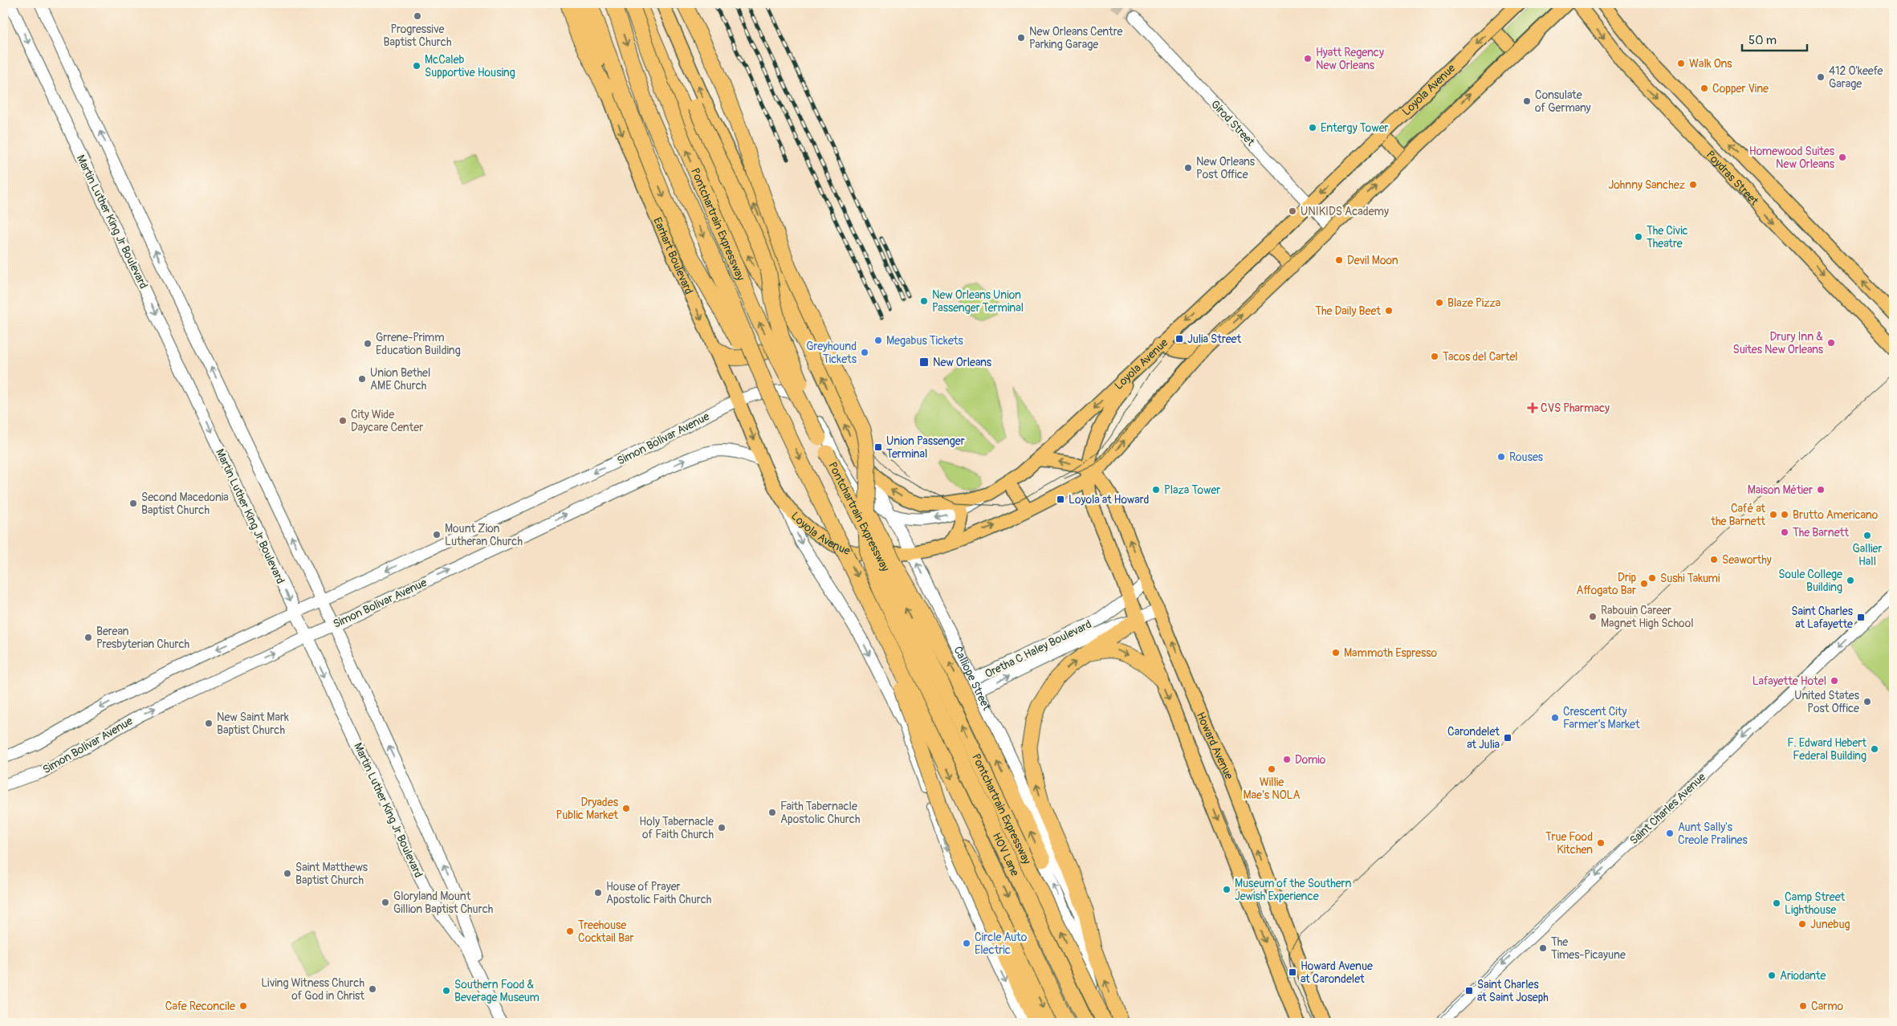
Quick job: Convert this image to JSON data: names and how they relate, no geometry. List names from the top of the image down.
{
  "streets": {
    "highway": ["Pontchartrain Expressway", "HOV Lane"],
    "main road": [
      "Loyola Avenue",
      "Poydras Street",
      "Earhart Boulevard",
      "Calliope Street",
      "Howard Avenue"
    ],
    "street": [
      "Girod Street",
      "Martin Luther King Jr Boulevard",
      "Simon Bolivar Avenue",
      "Oretha C Haley Boulevard",
      "Saint Charles Avenue"
    ]
  },
  "crossings": [
    ["Loyola Avenue", "Girod Street"],
    ["Loyola Avenue", "Earhart Boulevard"],
    ["Loyola Avenue", "Calliope Street"],
    ["Loyola Avenue", "Howard Avenue"],
    ["Martin Luther King Jr Boulevard", "Simon Bolivar Avenue"],
    ["Pontchartrain Expressway", "Calliope Street"],
    ["Earhart Boulevard", "Simon Bolivar Avenue"],
    ["Oretha C Haley Boulevard", "Calliope Street"],
    ["Oretha C Haley Boulevard", "Howard Avenue"]
  ],
  "one_way": ["Calliope Street", "Saint Charles Avenue"],
  "places": {
    "other": [
      "Progressive Baptist Church",
      "New Orleans Centre Parking Garage",
      "Hyatt Regency New Orleans",
      "Walk Ons",
      "McCaleb Supportive Housing",
      "412 O'keefe Garage",
      "Copper Vine",
      "Consulate of Germany",
      "Entergy Tower",
      "Homewood Suites New Orleans",
      "New Orleans Post Office",
      "Johnny Sanchez",
      "UNIKIDS Academy",
      "The Civic Theatre",
      "Devil Moon",
      "New Orleans Union Passenger Terminal",
      "Blaze Pizza",
      "The Daily Beet",
      "Megabus Tickets",
      "Drury Inn & Suites New Orleans",
      "Grrene-Primm Education Building",
      "Greyhound Tickets",
      "Tacos del Cartel",
      "Union Bethel AME Church",
      "City Wide Daycare Center",
      "Rouses",
      "Plaza Tower",
      "Maison Métier",
      "Second Macedonia Baptist Church",
      "Café at the Barnett",
      "Brutto Americano",
      "The Barnett",
      "Mount Zion Lutheran Church",
      "Gallier Hall",
      "Seaworthy",
      "Sushi Takumi",
      "Soule College Building",
      "Drip Affogato Bar",
      "Rabouin Career Magnet High School",
      "Berean Presbyterian Church",
      "Mammoth Espresso",
      "Lafayette Hotel",
      "United States Post Office",
      "Crescent City Farmer’s Market",
      "New Saint Mark Baptist Church",
      "F. Edward Hebert Federal Building",
      "Domio",
      "Willie Mae’s NOLA",
      "Dryades Public Market",
      "Faith Tabernacle Apostolic Church",
      "Holy Tabernacle of Faith Church",
      "Aunt Sally's Creole Pralines",
      "True Food Kitchen",
      "Saint Matthews Baptist Church",
      "Museum of the Southern Jewish Experience",
      "House of Prayer Apostolic Faith Church",
      "Gloryland Mount Gillion Baptist Church",
      "Camp Street Lighthouse",
      "Junebug",
      "Treehouse Cocktail Bar",
      "Circle Auto Electric",
      "The Times-Picayune",
      "Ariodante",
      "Living Witness Church of God in Christ",
      "Southern Food & Beverage Museum",
      "Cafe Reconcile",
      "Carmo"
    ],
    "transit": [
      "Julia Street",
      "New Orleans",
      "Union Passenger Terminal",
      "Loyola at Howard",
      "Saint Charles at Lafayette",
      "Carondelet at Julia",
      "Howard Avenue at Carondelet",
      "Saint Charles at Saint Joseph"
    ],
    "health": ["CVS Pharmacy"]
  },
  "scale_bar": "50 m"
}
